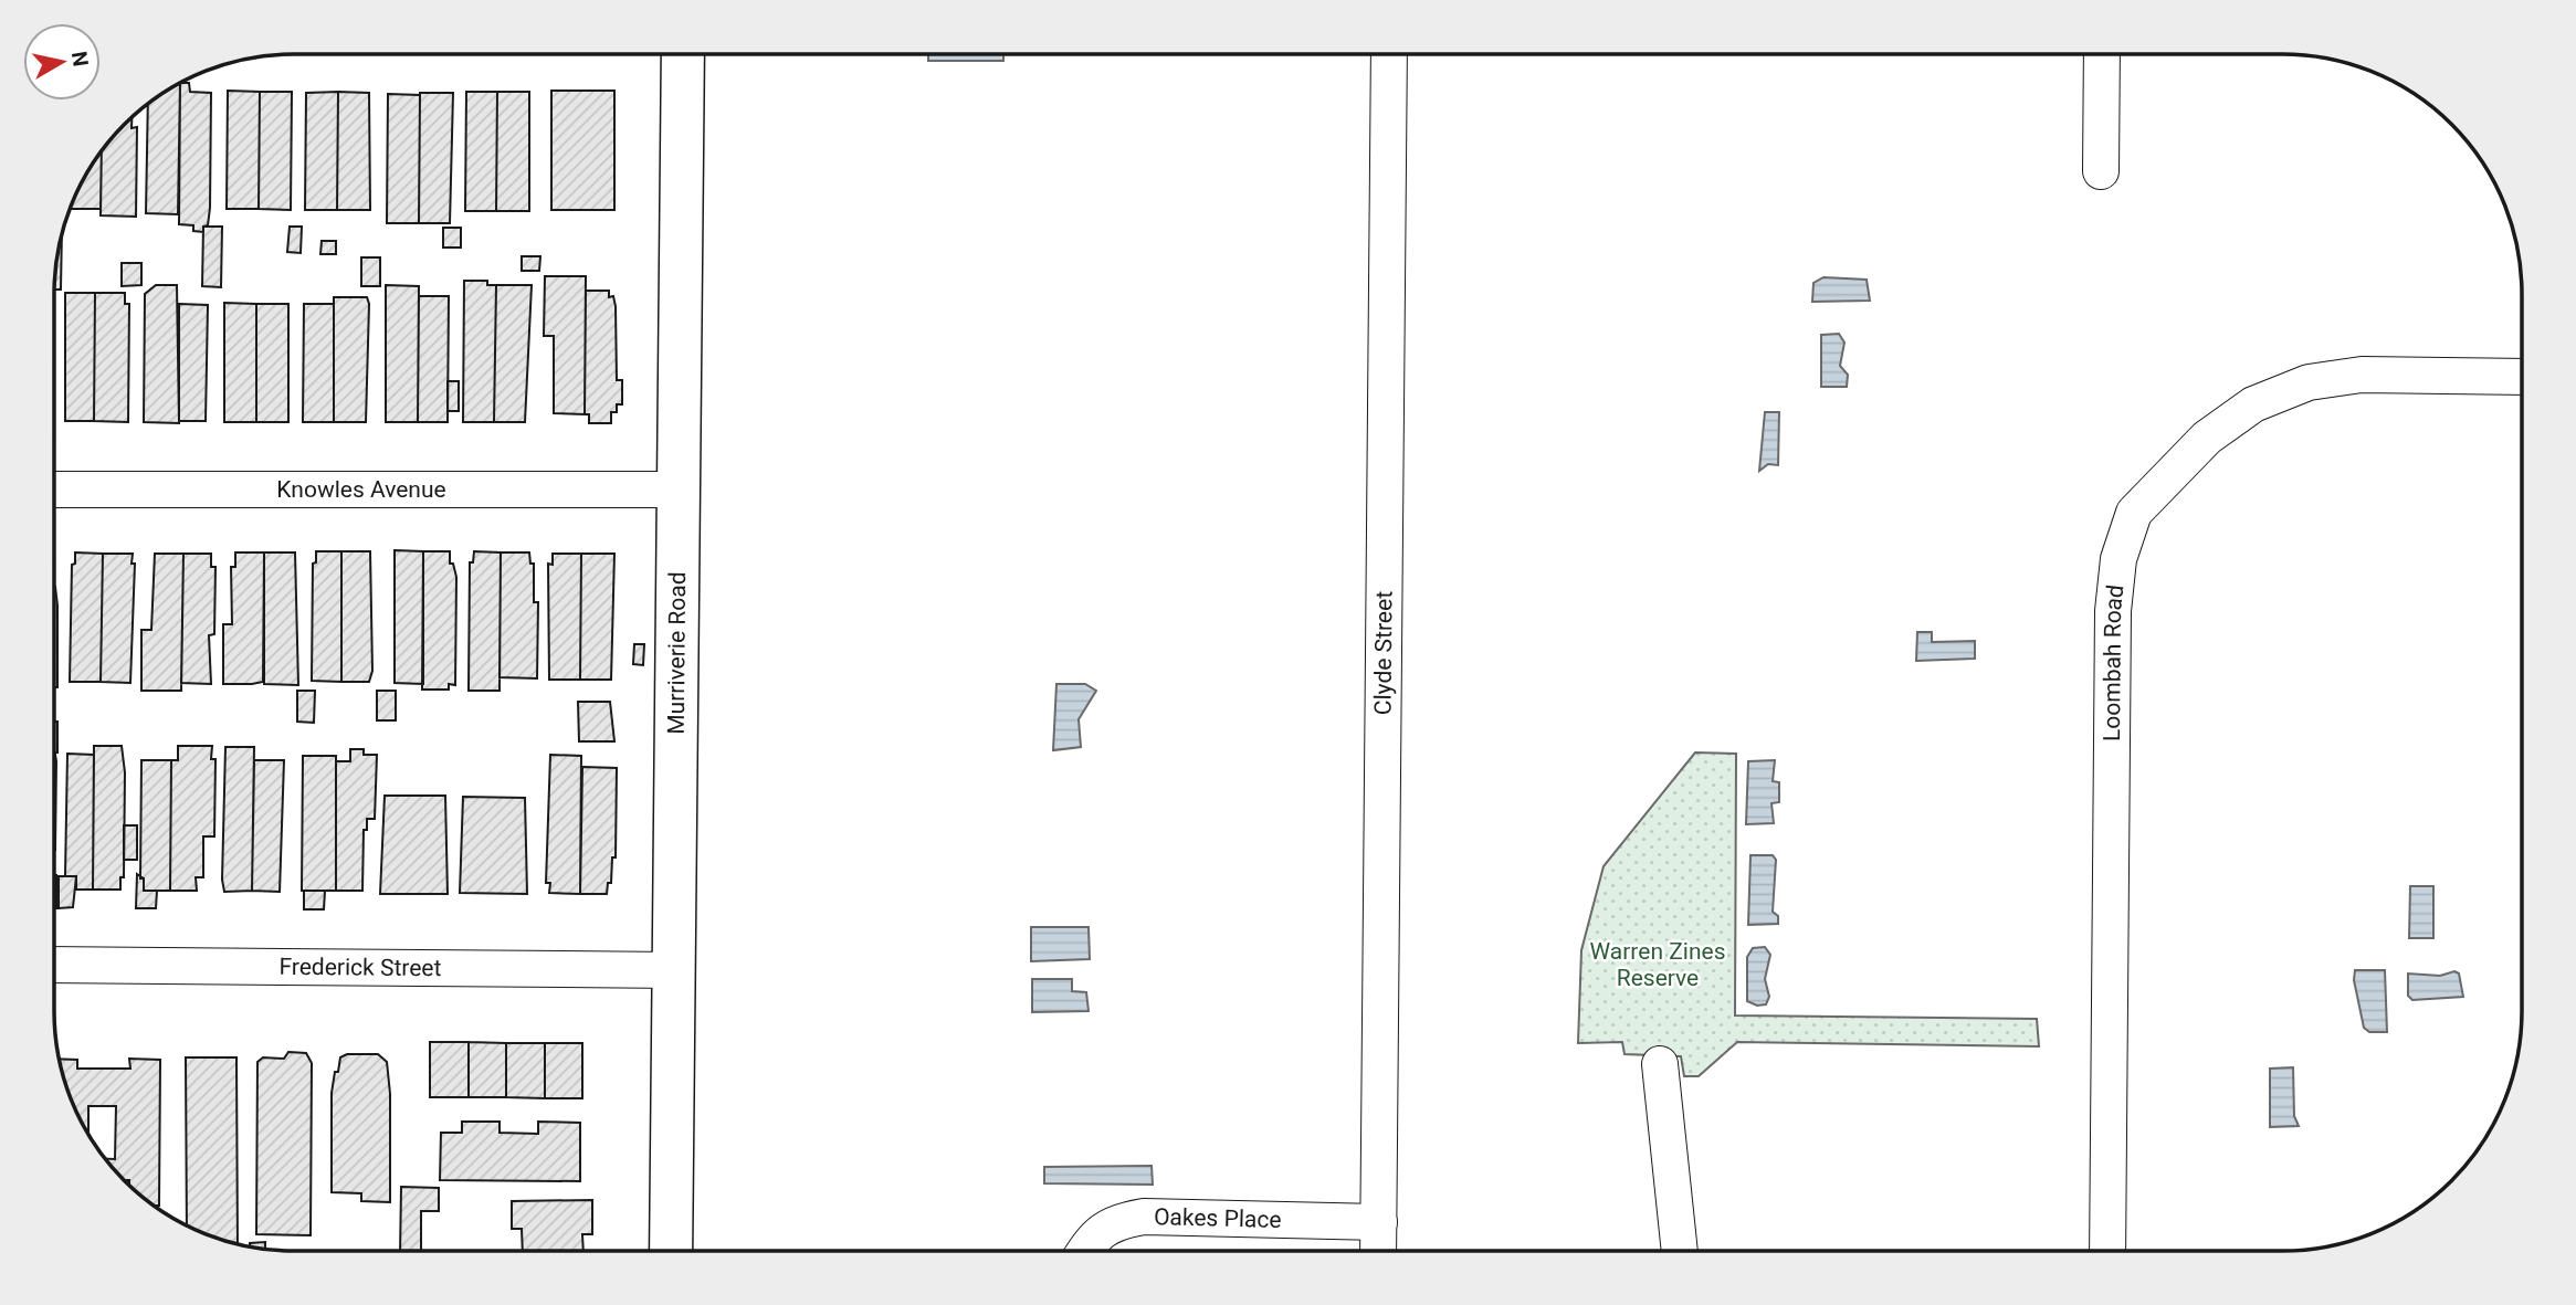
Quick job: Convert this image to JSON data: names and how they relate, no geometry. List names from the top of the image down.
{
  "streets": {
    "street": [
      "Knowles Avenue",
      "Murriverie Road",
      "Clyde Street",
      "Loombah Road",
      "Frederick Street",
      "Oakes Place"
    ]
  },
  "crossings": [
    ["Knowles Avenue", "Murriverie Road"],
    ["Murriverie Road", "Frederick Street"],
    ["Clyde Street", "Oakes Place"]
  ],
  "parks": ["Warren Zines Reserve"],
  "north": "right"
}
